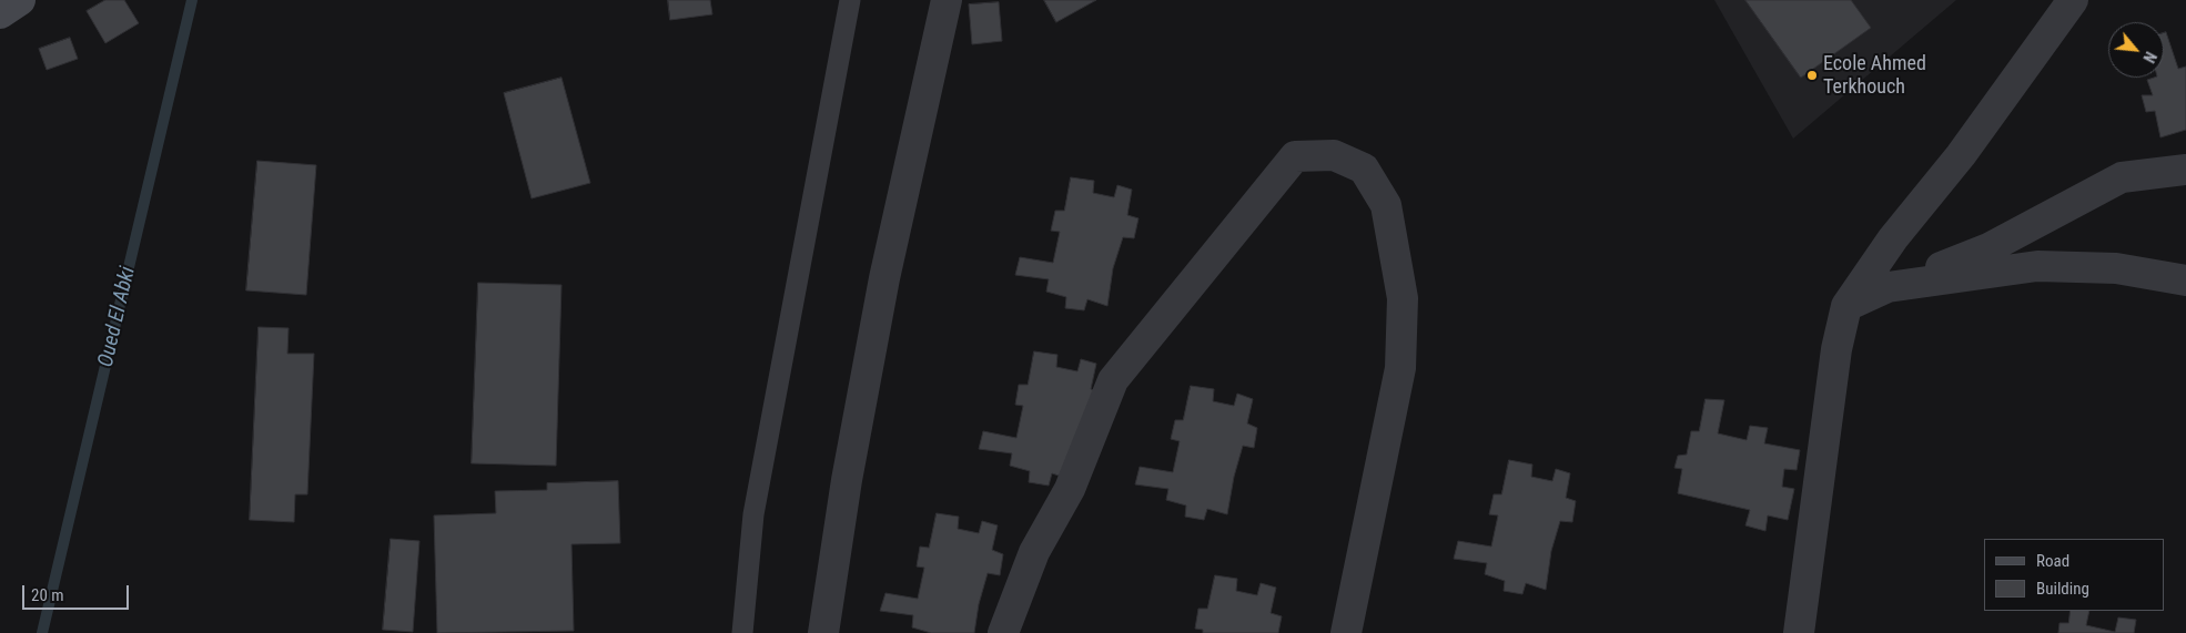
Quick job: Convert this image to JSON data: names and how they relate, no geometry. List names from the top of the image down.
{
  "water": ["Oued El Abki"],
  "places": ["Ecole Ahmed Terkhouch"],
  "legend": ["Road", "Building"],
  "scale_bar": "20 m",
  "north": "bottom right"
}
